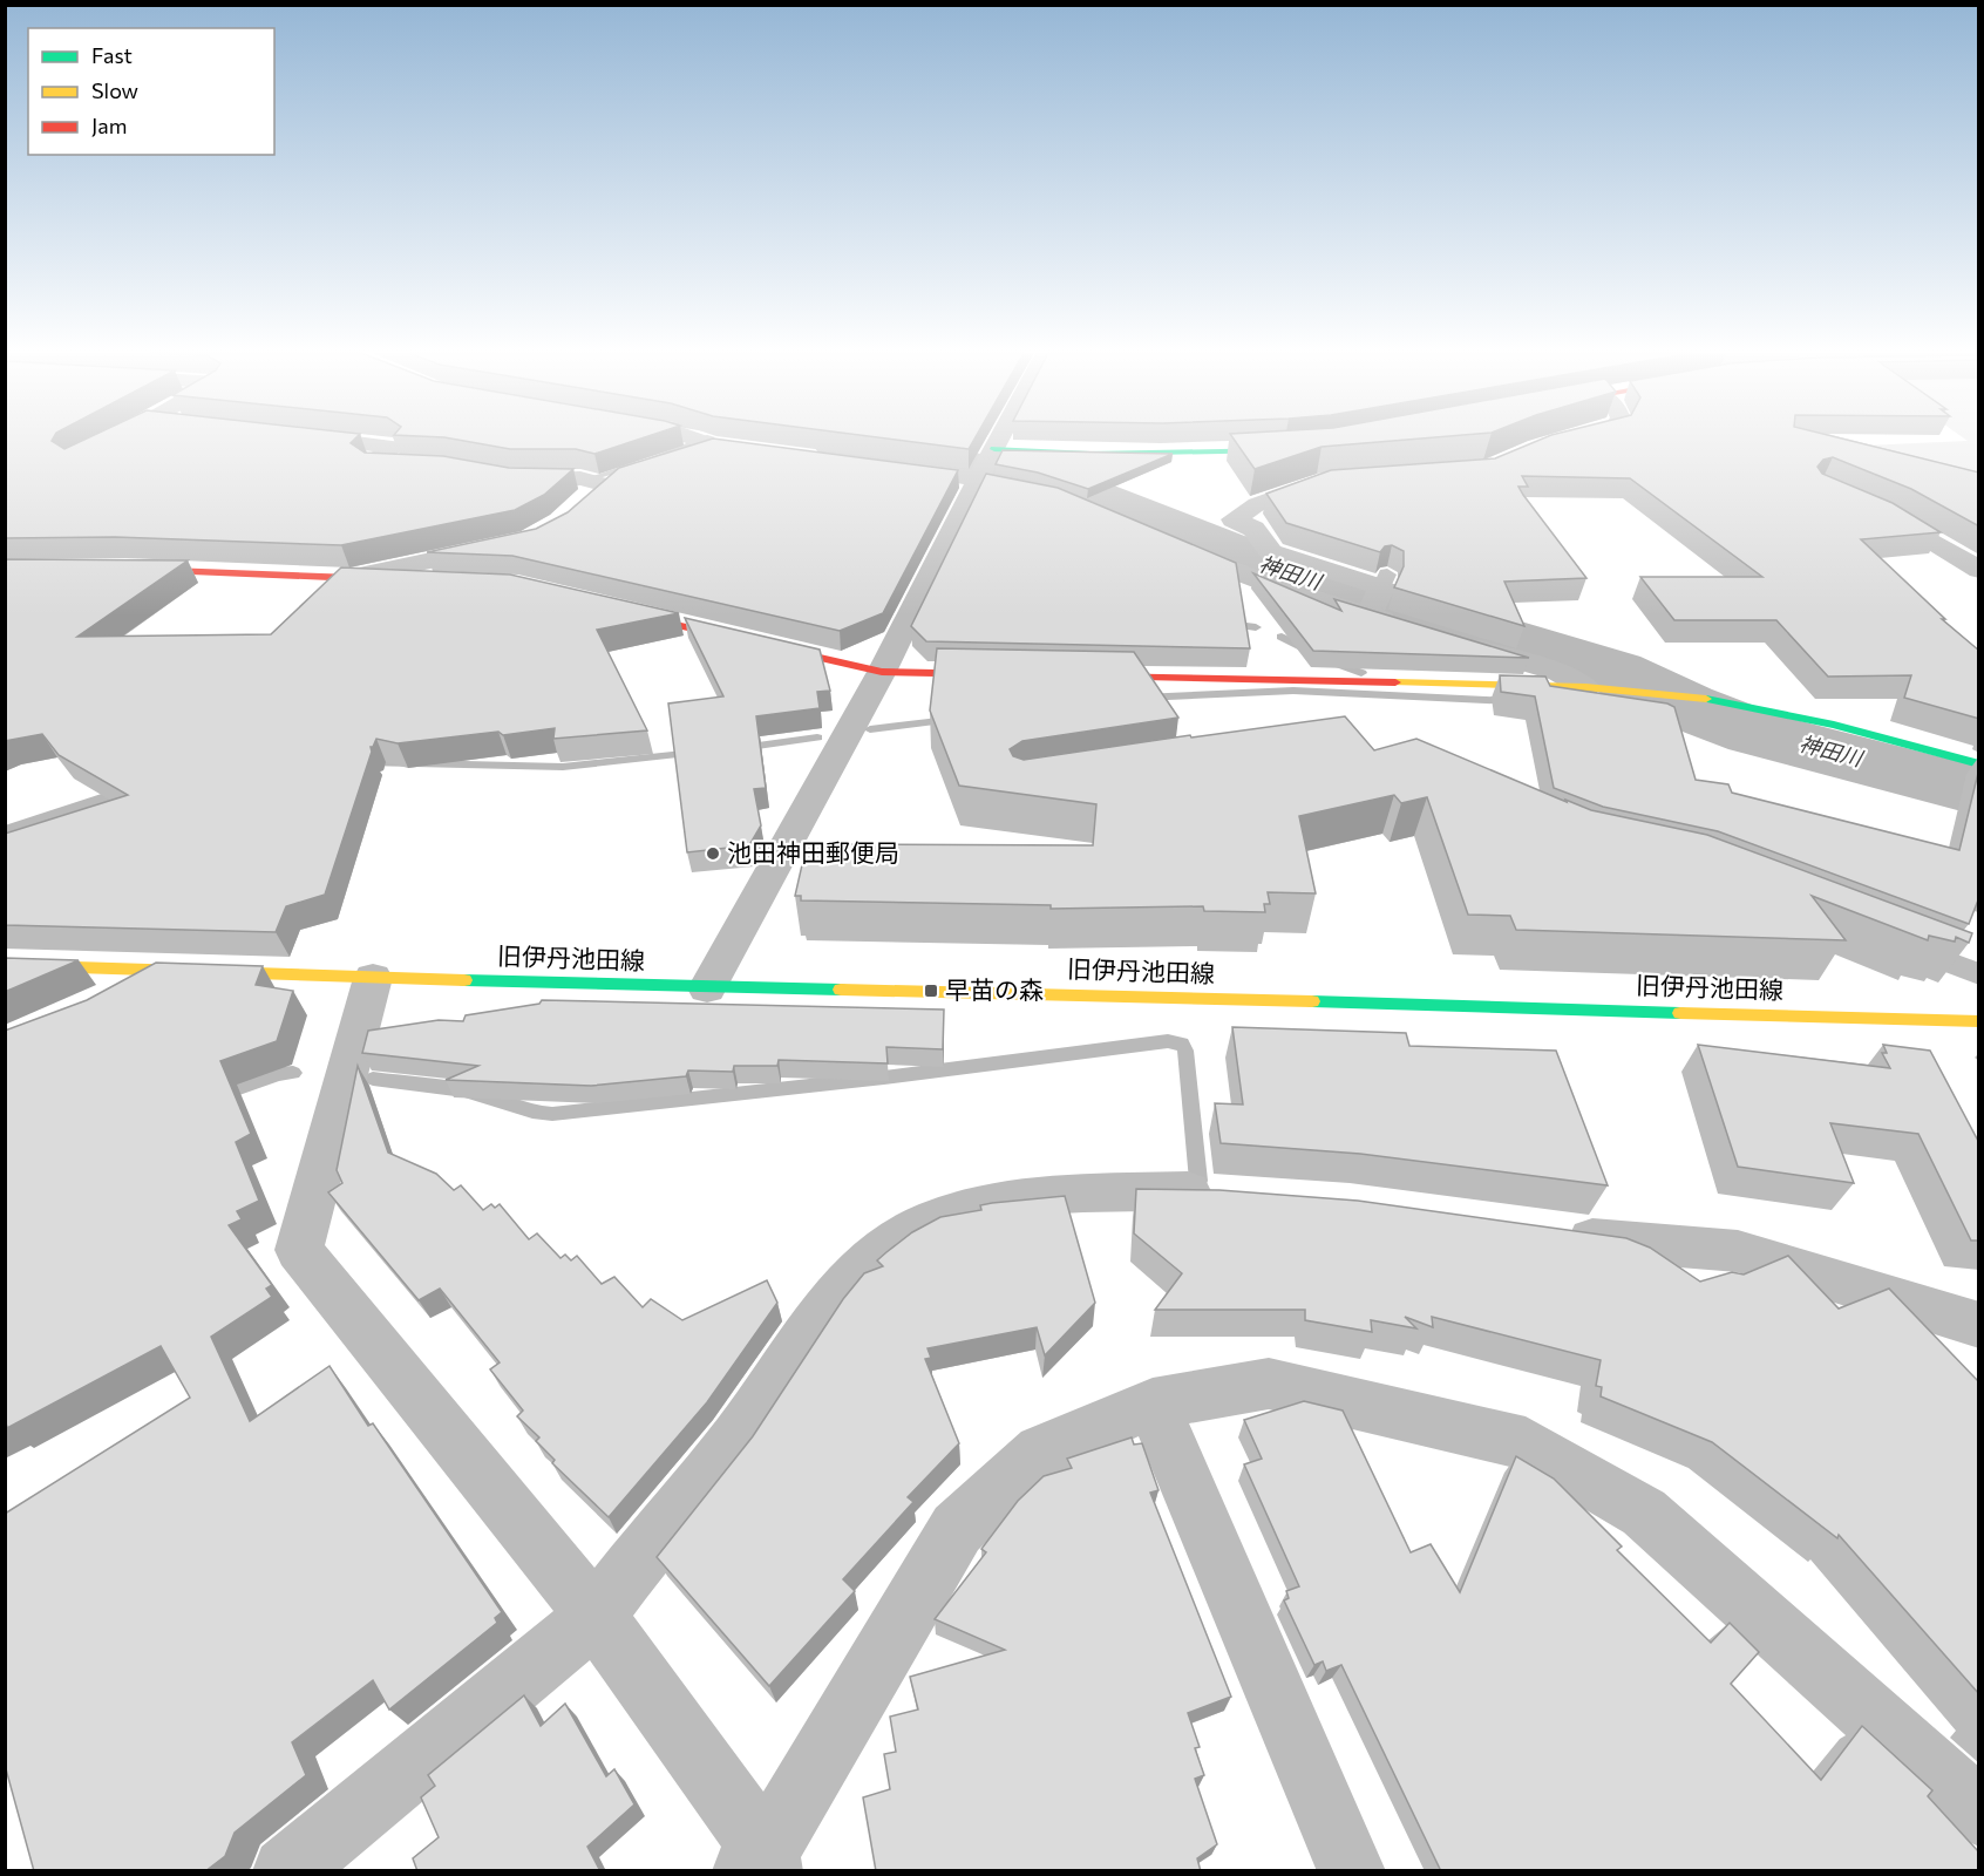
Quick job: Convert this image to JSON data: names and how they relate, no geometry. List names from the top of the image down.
{
  "streets": {
    "street": ["旧伊丹池田線"]
  },
  "water": ["神田川"],
  "places": {
    "other": ["池田神田郵便局"],
    "transit": ["早苗の森"]
  },
  "legend": ["Fast", "Slow", "Jam"]
}
